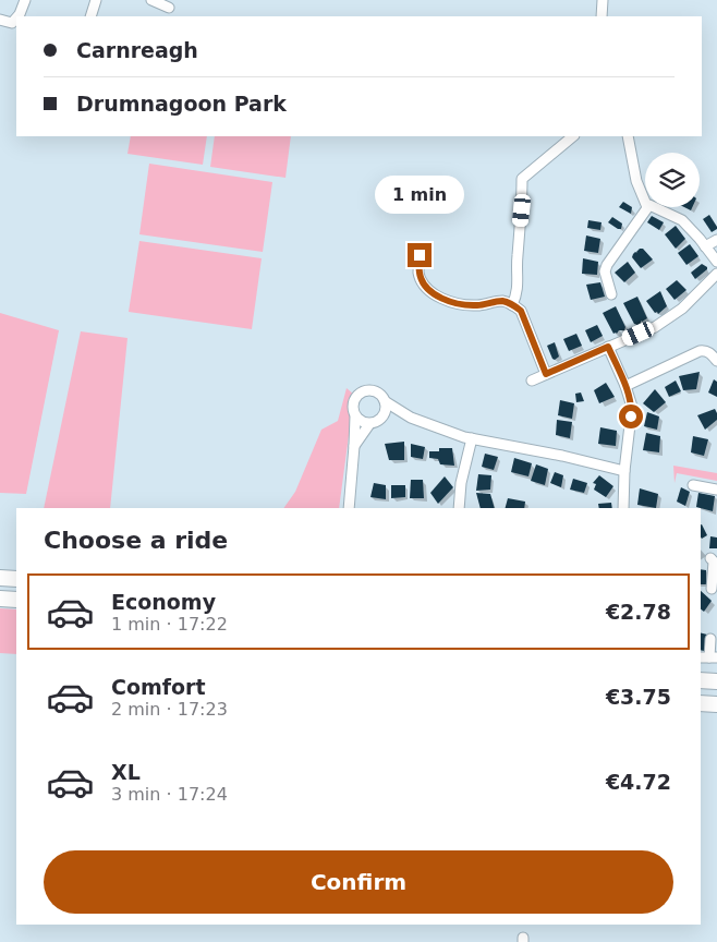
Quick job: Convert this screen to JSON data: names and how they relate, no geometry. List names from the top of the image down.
{
  "page": {
    "banner": ["Carnreagh", "Drumnagoon Park"],
    "bubble": "1 min",
    "heading": "Choose a ride",
    "list": [
      {
        "name": "Economy",
        "note": "1 min · 17:22",
        "value": "€2.78"
      },
      {
        "name": "Comfort",
        "note": "2 min · 17:23",
        "value": "€3.75"
      },
      {
        "name": "XL",
        "note": "3 min · 17:24",
        "value": "€4.72"
      }
    ],
    "buttons": "Confirm"
  }
}
